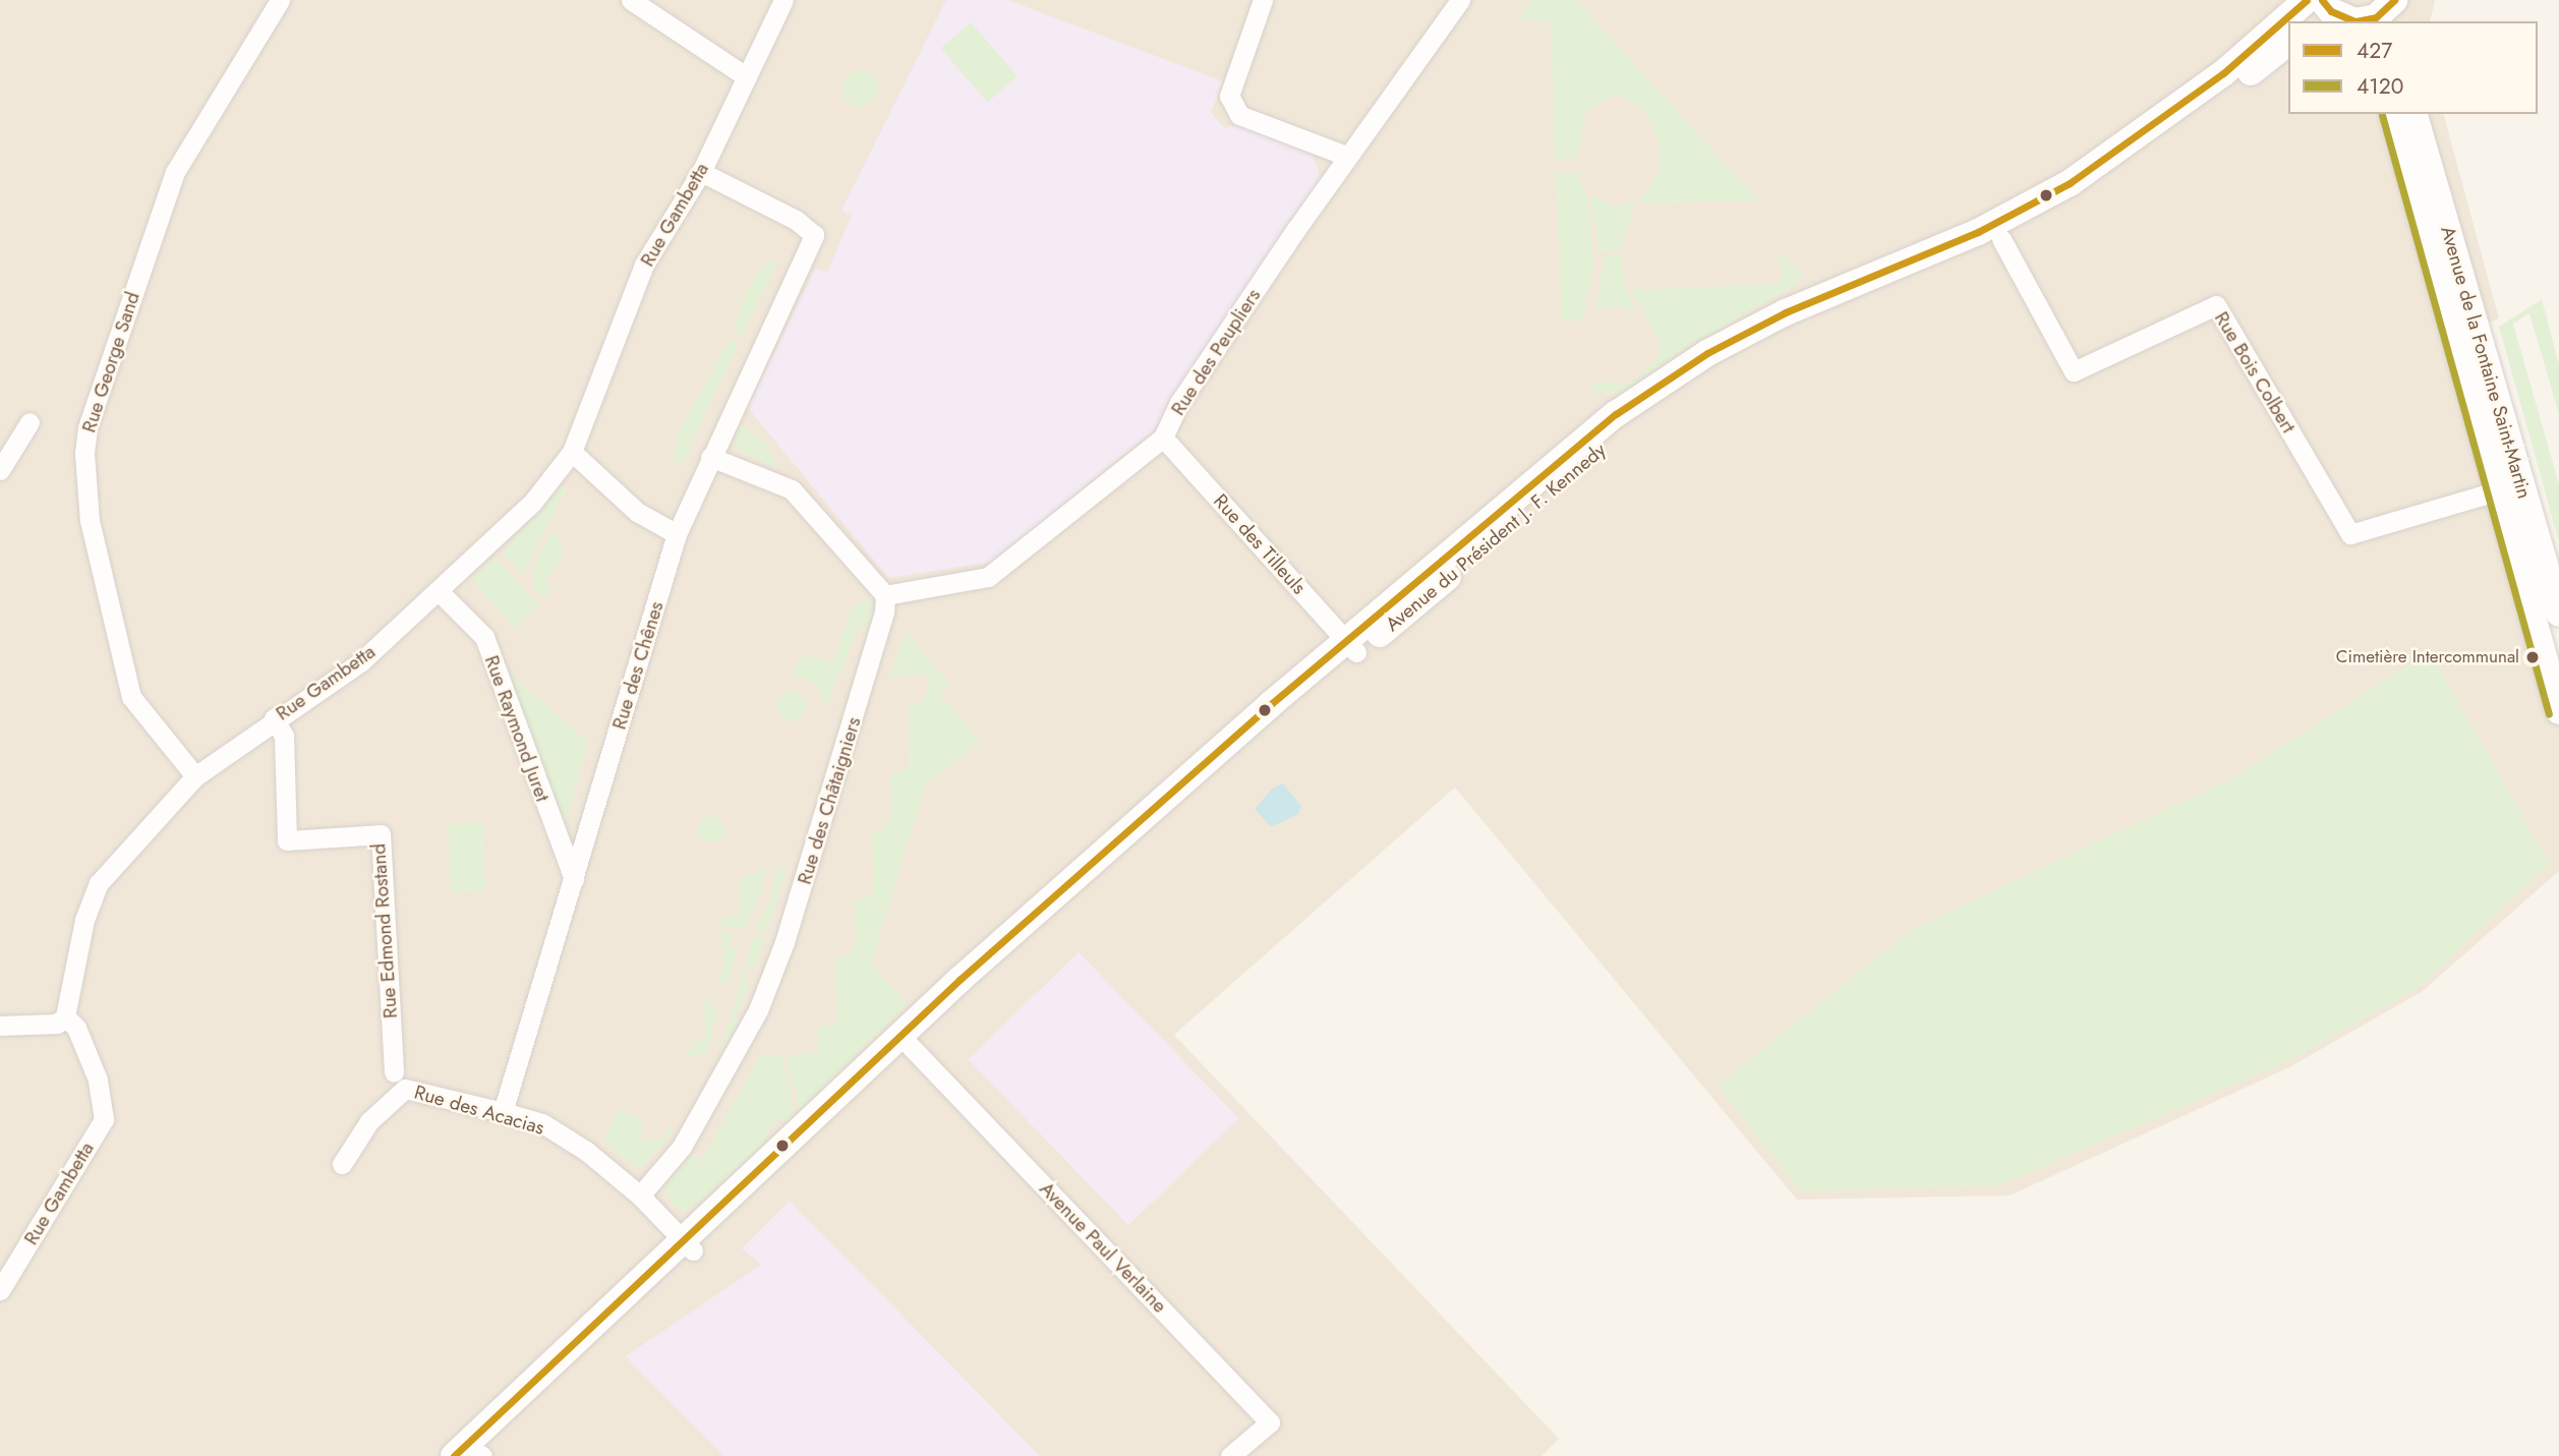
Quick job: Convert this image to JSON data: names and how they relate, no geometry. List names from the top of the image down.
{
  "streets": {
    "main road": ["Avenue de la Fontaine Saint-Martin", "Avenue du Président J. F. Kennedy"],
    "street": [
      "Rue Gambetta",
      "Rue des Peupliers",
      "Rue George Sand",
      "Rue Bois Colbert",
      "Rue des Tilleuls",
      "Rue des Chênes",
      "Rue Raymond Juret",
      "Rue des Châtaigniers",
      "Rue Edmond Rostand",
      "Rue des Acacias",
      "Avenue Paul Verlaine"
    ]
  },
  "crossings": [
    ["Rue Gambetta", "Rue George Sand"],
    ["Rue Gambetta", "Rue des Chênes"],
    ["Rue Gambetta", "Rue Raymond Juret"],
    ["Rue Gambetta", "Rue Edmond Rostand"],
    ["Rue des Peupliers", "Rue des Tilleuls"],
    ["Rue des Peupliers", "Rue des Châtaigniers"],
    ["Avenue de la Fontaine Saint-Martin", "Rue Bois Colbert"],
    ["Rue Bois Colbert", "Avenue du Président J. F. Kennedy"],
    ["Avenue du Président J. F. Kennedy", "Rue des Tilleuls"],
    ["Avenue du Président J. F. Kennedy", "Rue des Acacias"],
    ["Avenue du Président J. F. Kennedy", "Avenue Paul Verlaine"],
    ["Rue des Chênes", "Rue Raymond Juret"],
    ["Rue des Chênes", "Rue des Acacias"],
    ["Rue des Châtaigniers", "Rue des Acacias"]
  ],
  "places": ["Cimetière Intercommunal"],
  "lines": ["transit line 427", "transit line 4120"],
  "legend": ["427", "4120"]
}
